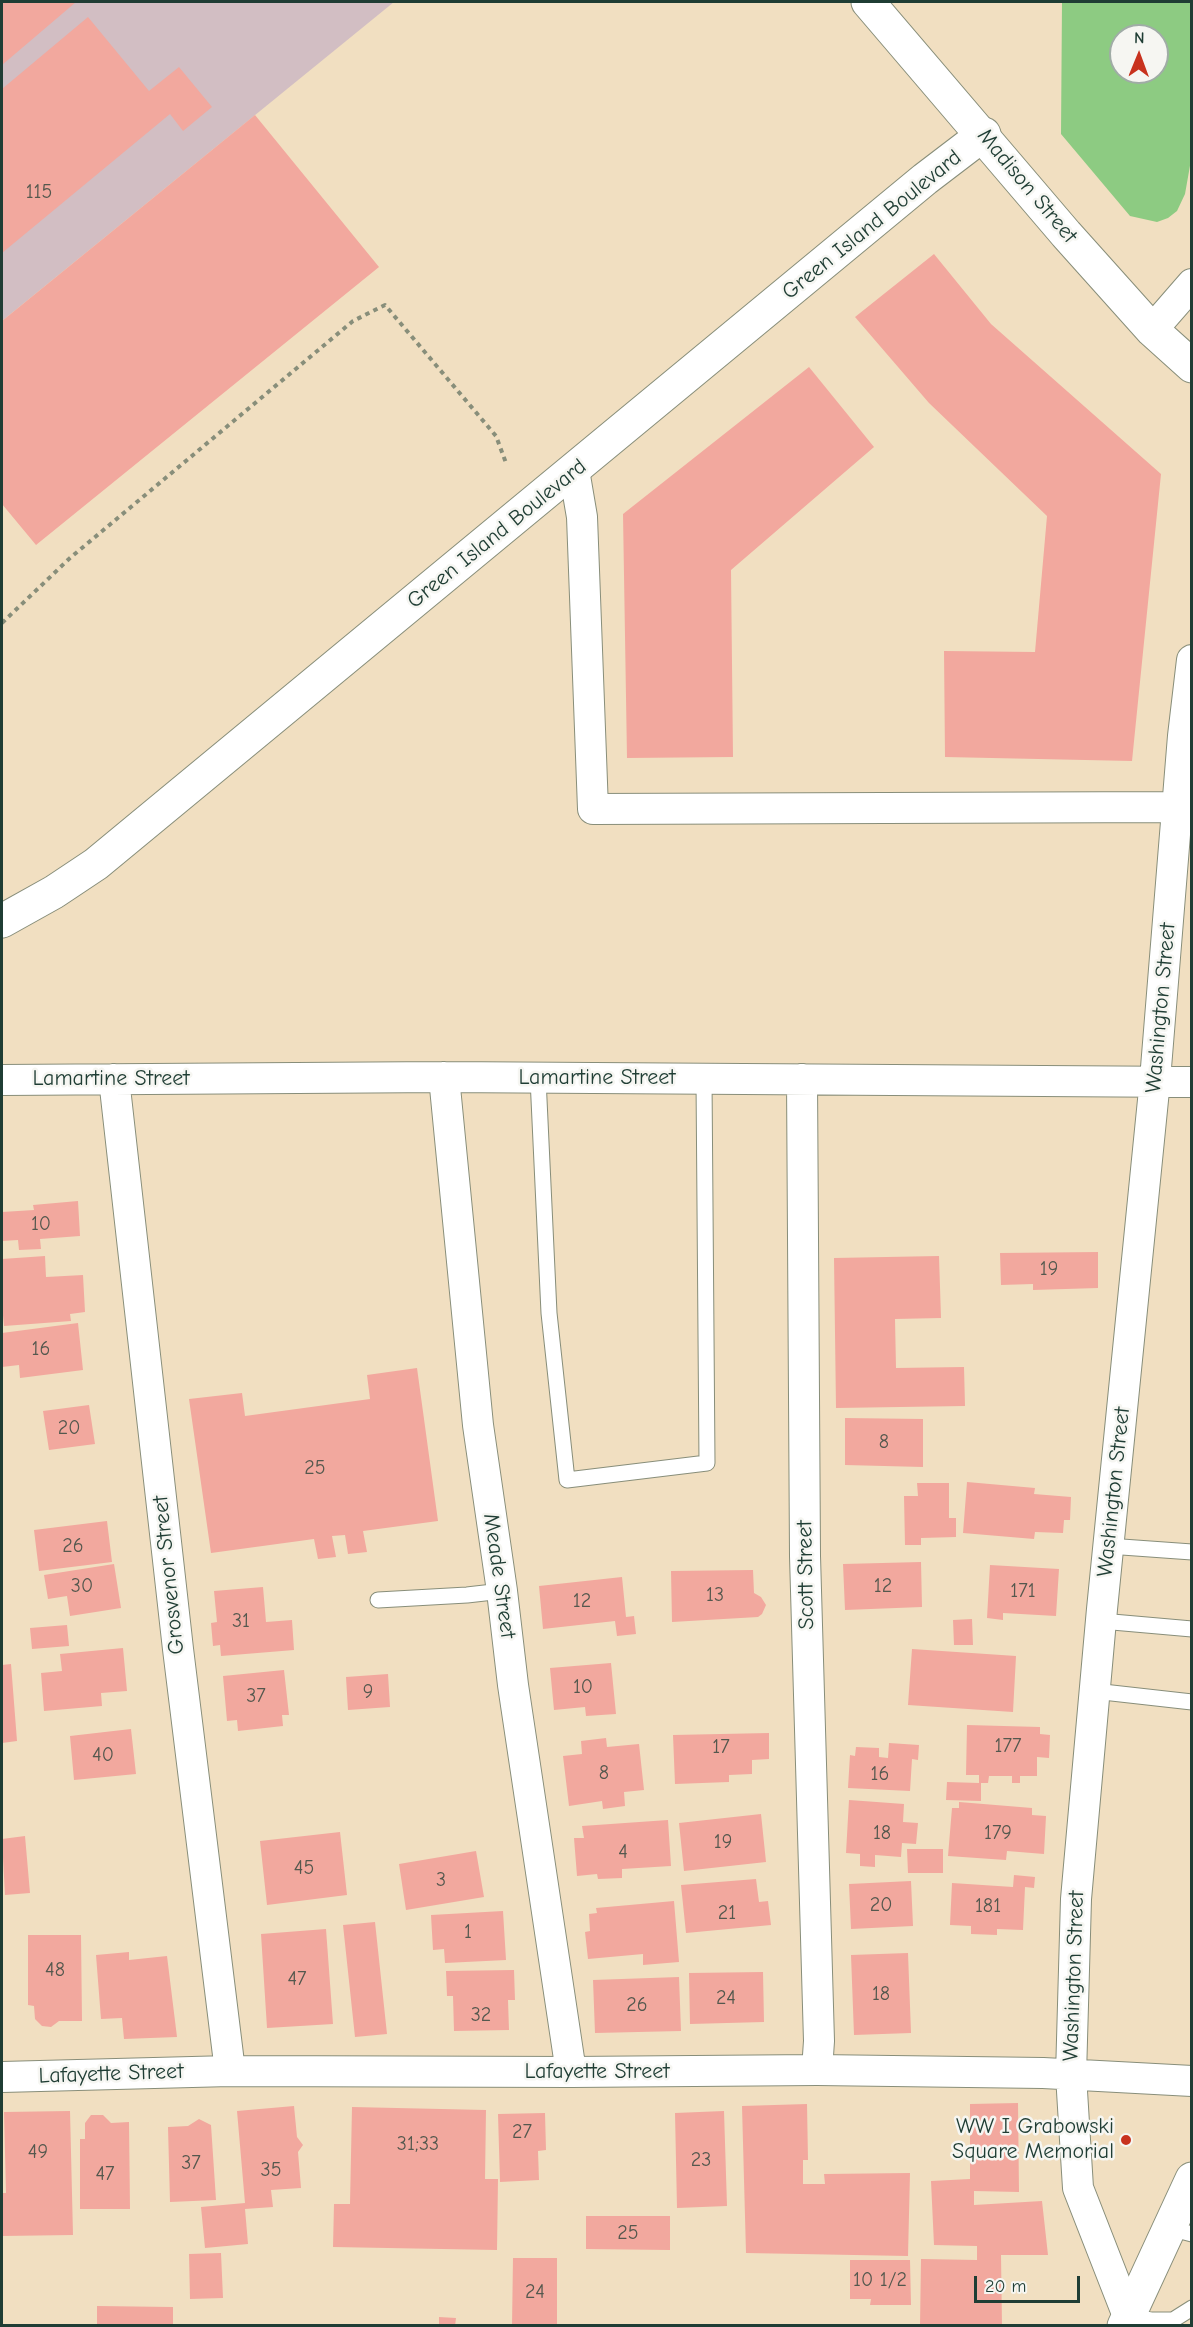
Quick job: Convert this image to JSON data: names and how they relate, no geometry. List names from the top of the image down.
{
  "streets": {
    "street": [
      "Madison Street",
      "Green Island Boulevard",
      "Washington Street",
      "Lamartine Street",
      "Grosvenor Street",
      "Scott Street",
      "Meade Street",
      "Lafayette Street"
    ]
  },
  "crossings": [
    ["Madison Street", "Green Island Boulevard"],
    ["Washington Street", "Lamartine Street"],
    ["Washington Street", "Lafayette Street"],
    ["Lamartine Street", "Grosvenor Street"],
    ["Lamartine Street", "Scott Street"],
    ["Lamartine Street", "Meade Street"],
    ["Grosvenor Street", "Lafayette Street"],
    ["Scott Street", "Lafayette Street"],
    ["Meade Street", "Lafayette Street"]
  ],
  "places": ["WW I Grabowski Square Memorial"],
  "house_numbers": [
    "115",
    "10",
    "19",
    "16",
    "20",
    "8",
    "25",
    "26",
    "30",
    "12",
    "171",
    "13",
    "12",
    "31",
    "10",
    "9",
    "37",
    "177",
    "17",
    "40",
    "8",
    "16",
    "18",
    "179",
    "19",
    "4",
    "45",
    "3",
    "20",
    "181",
    "21",
    "1",
    "48",
    "47",
    "18",
    "24",
    "26",
    "32",
    "27",
    "31;33",
    "49",
    "23",
    "37",
    "35",
    "47",
    "25",
    "10 1/2",
    "24"
  ],
  "scale_bar": "20 m",
  "north": "top"
}
